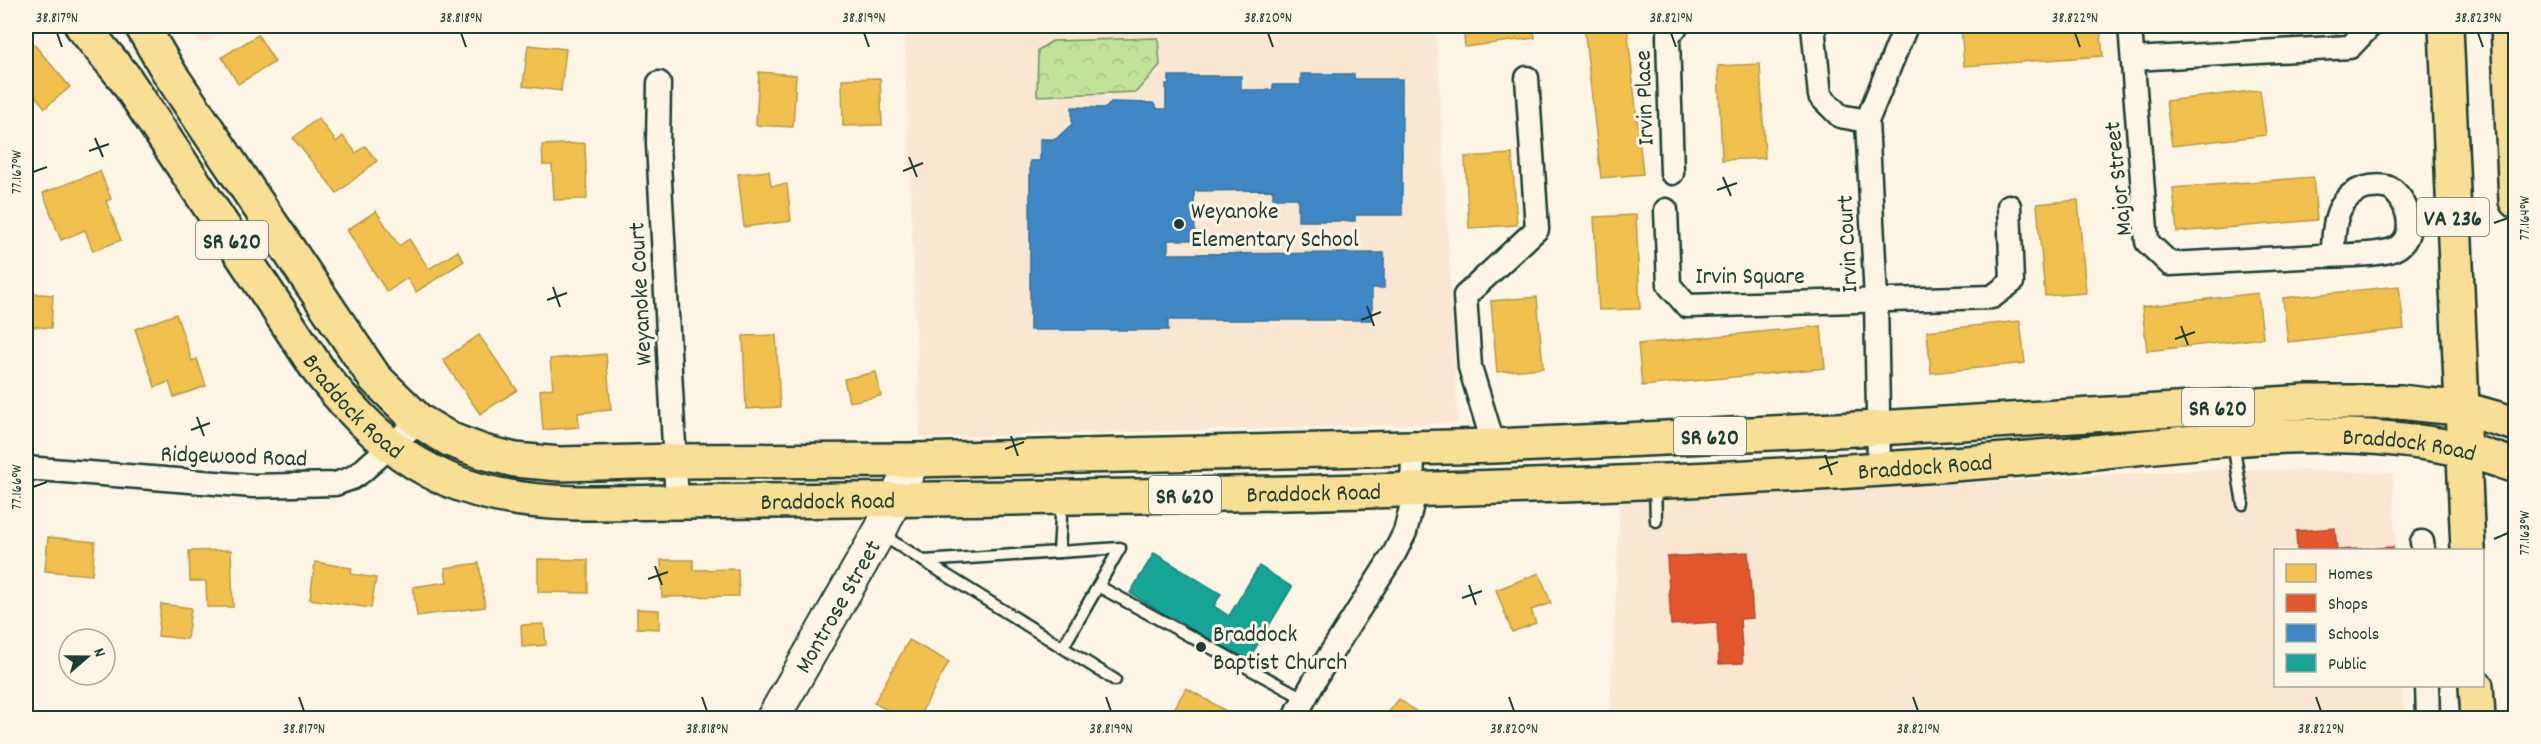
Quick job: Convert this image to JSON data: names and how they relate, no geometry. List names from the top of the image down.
{
  "streets": {
    "main road": ["VA 236", "SR 620", "Braddock Road"],
    "street": [
      "Irvin Place",
      "Major Street",
      "Irvin Court",
      "Irvin Square",
      "Weyanoke Court",
      "Ridgewood Road",
      "Montrose Street"
    ]
  },
  "crossings": [
    ["VA 236", "Braddock Road"],
    ["Irvin Court", "Irvin Square"],
    ["Irvin Court", "Braddock Road"],
    ["Weyanoke Court", "Braddock Road"],
    ["Braddock Road", "Ridgewood Road"],
    ["Braddock Road", "Montrose Street"]
  ],
  "places": ["Weyanoke Elementary School", "Braddock Baptist Church"],
  "legend": [
    "Homes",
    "Shops",
    "Schools",
    "Public"
  ],
  "north": "right",
  "coordinates": [
    "38.817°N",
    "38.818°N",
    "38.819°N",
    "38.820°N",
    "38.821°N",
    "38.822°N",
    "38.823°N",
    "77.167°W",
    "77.164°W",
    "77.166°W",
    "77.163°W"
  ]
}
